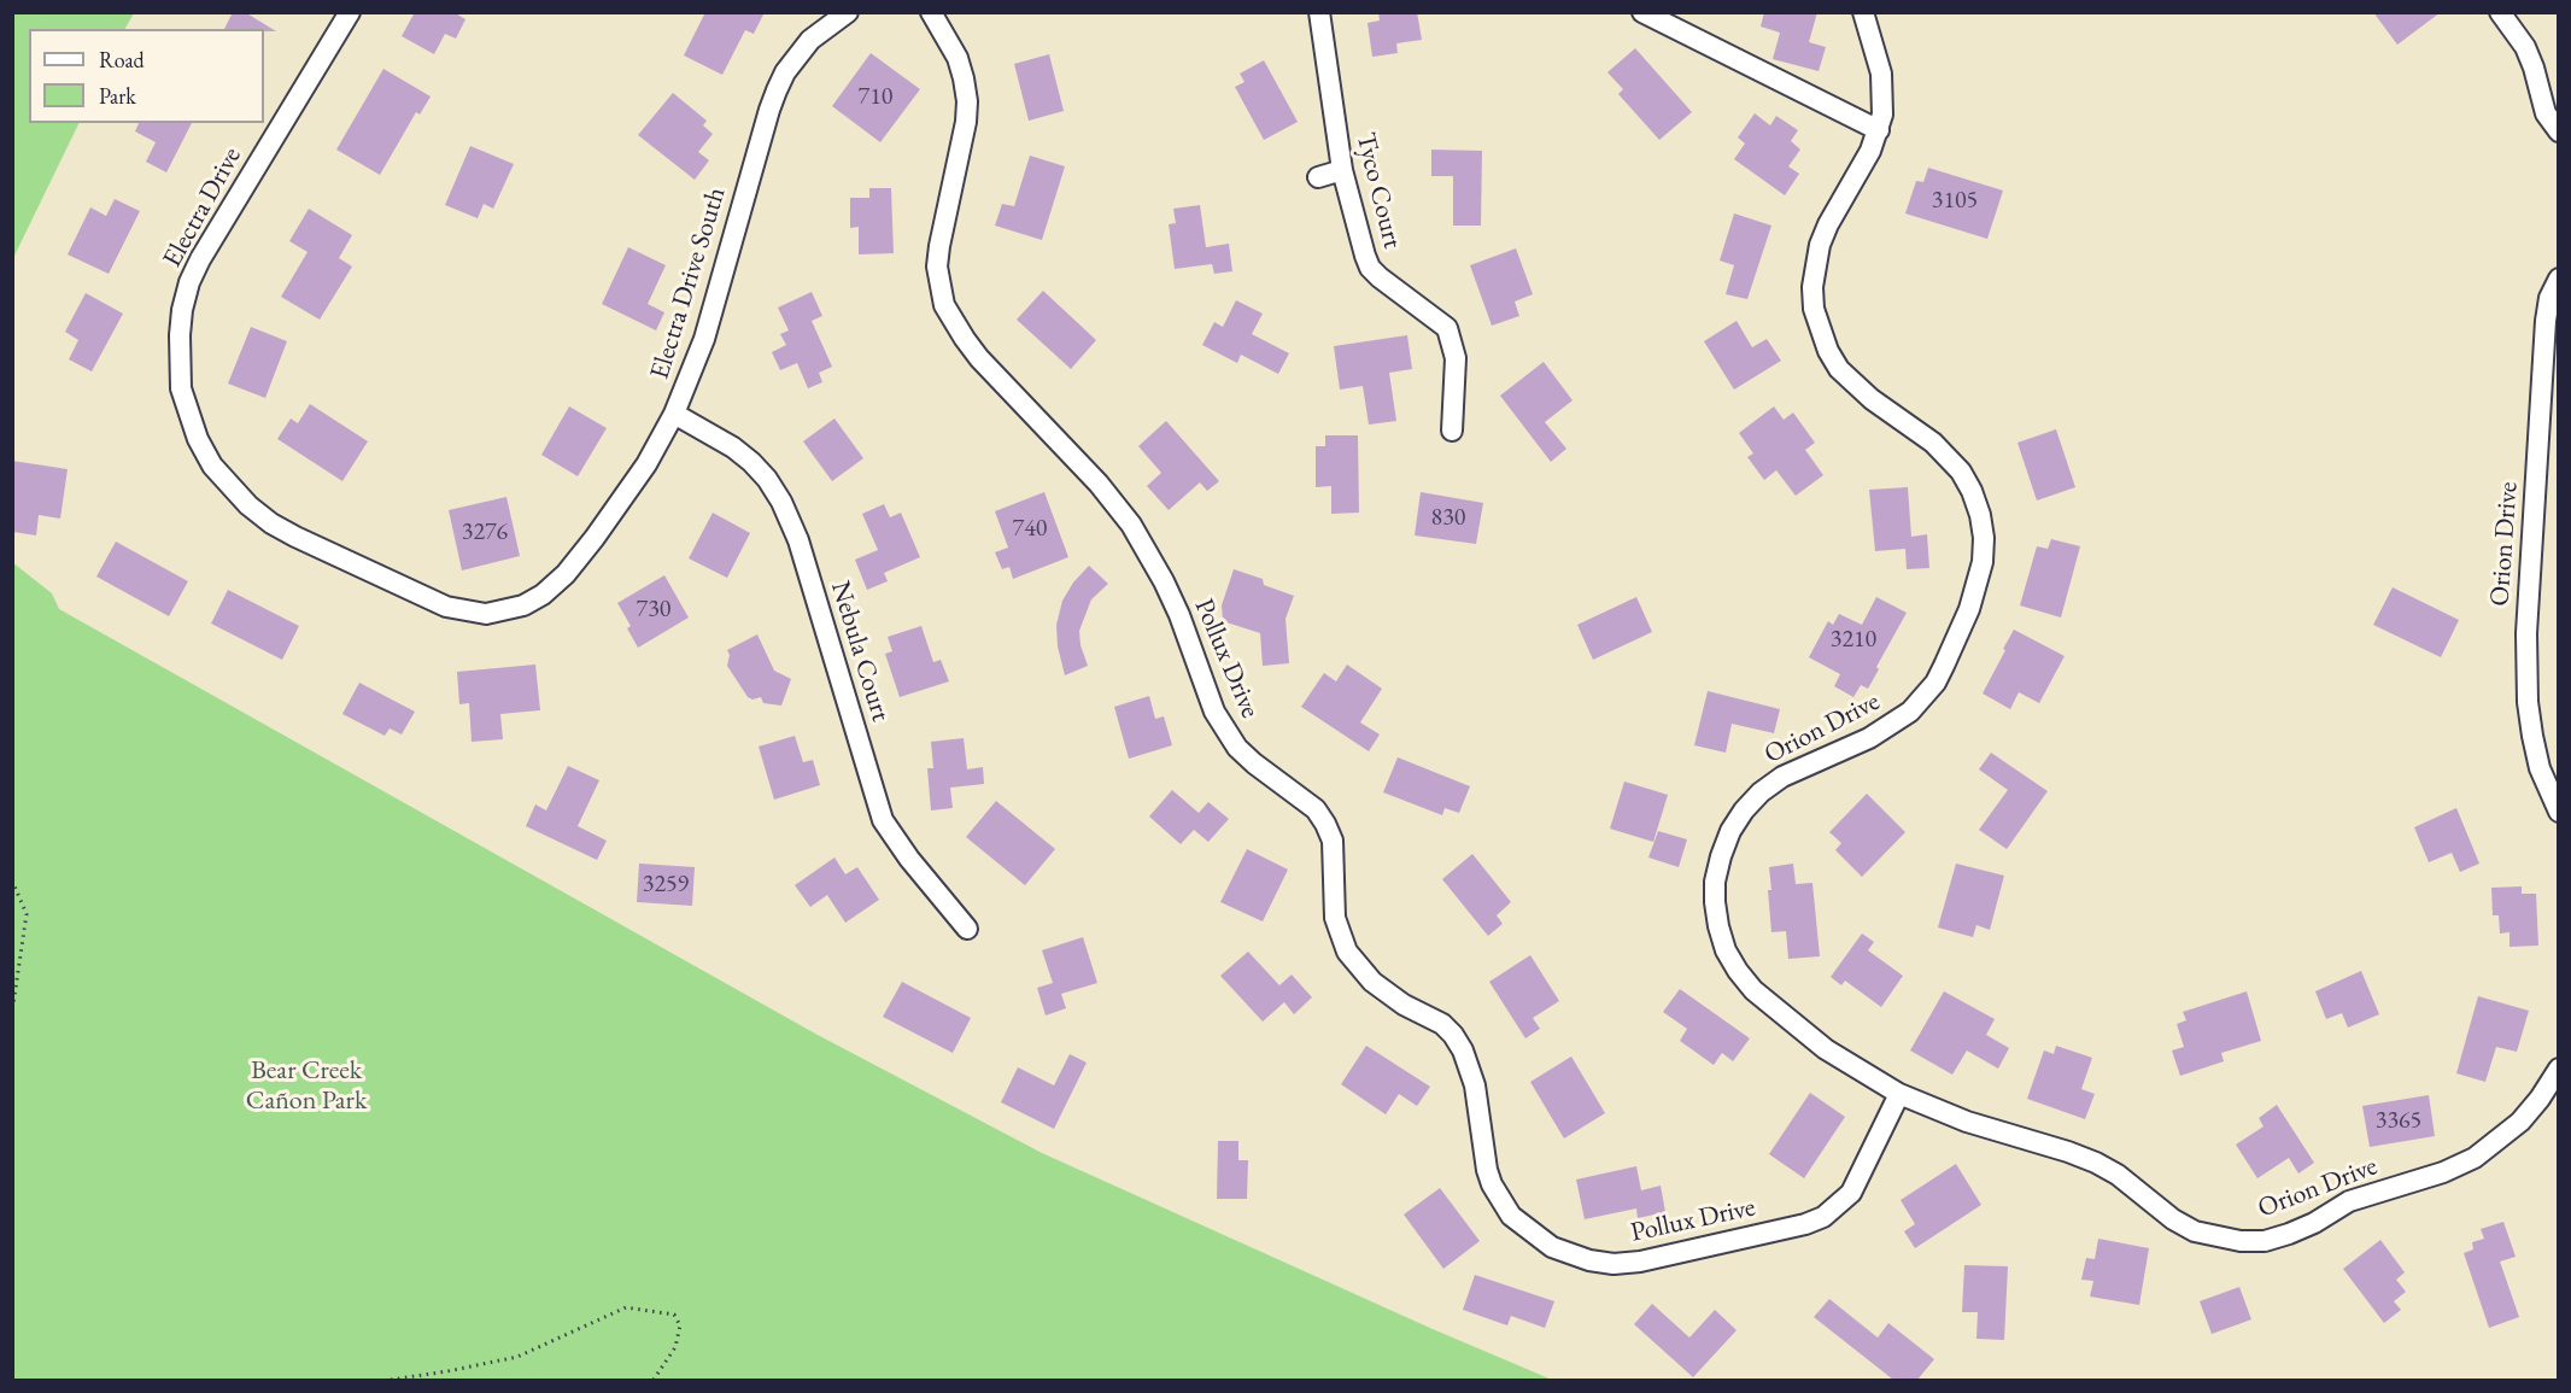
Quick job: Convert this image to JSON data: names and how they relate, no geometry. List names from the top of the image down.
{
  "streets": {
    "street": [
      "Tyco Court",
      "Electra Drive",
      "Electra Drive South",
      "Orion Drive",
      "Nebula Court",
      "Pollux Drive"
    ]
  },
  "crossings": [
    ["Electra Drive", "Electra Drive South"],
    ["Electra Drive South", "Nebula Court"],
    ["Orion Drive", "Pollux Drive"]
  ],
  "parks": ["Bear Creek Cañon Park"],
  "house_numbers": [
    "710",
    "3105",
    "830",
    "740",
    "3276",
    "730",
    "3210",
    "3259",
    "3365"
  ],
  "legend": ["Road", "Park"]
}
